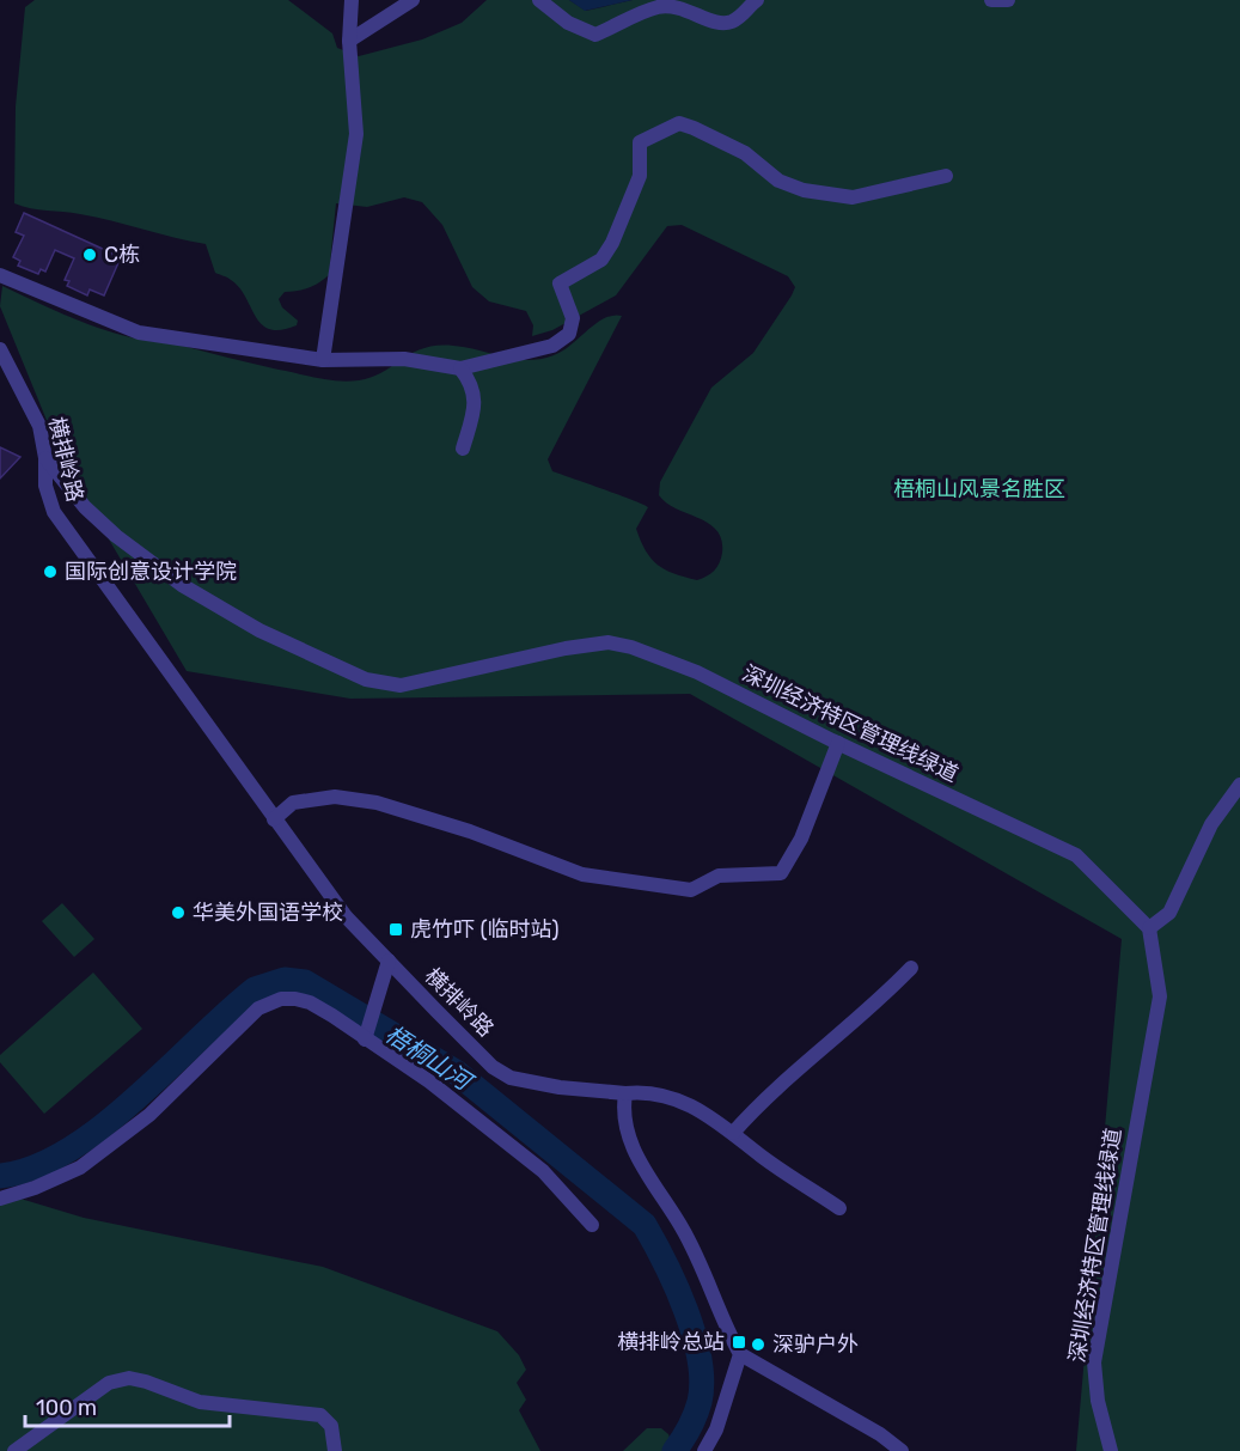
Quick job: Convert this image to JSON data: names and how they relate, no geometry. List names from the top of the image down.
{
  "streets": {
    "street": ["横排岭路", "深圳经济特区管理线绿道"]
  },
  "crossings": [
    ["横排岭路", "深圳经济特区管理线绿道"]
  ],
  "water": ["梧桐山河"],
  "parks": ["梧桐山风景名胜区"],
  "places": {
    "other": [
      "C栋",
      "国际创意设计学院",
      "华美外国语学校",
      "深驴户外"
    ],
    "transit": ["虎竹吓 (临时站)", "横排岭总站"]
  },
  "scale_bar": "100 m"
}
